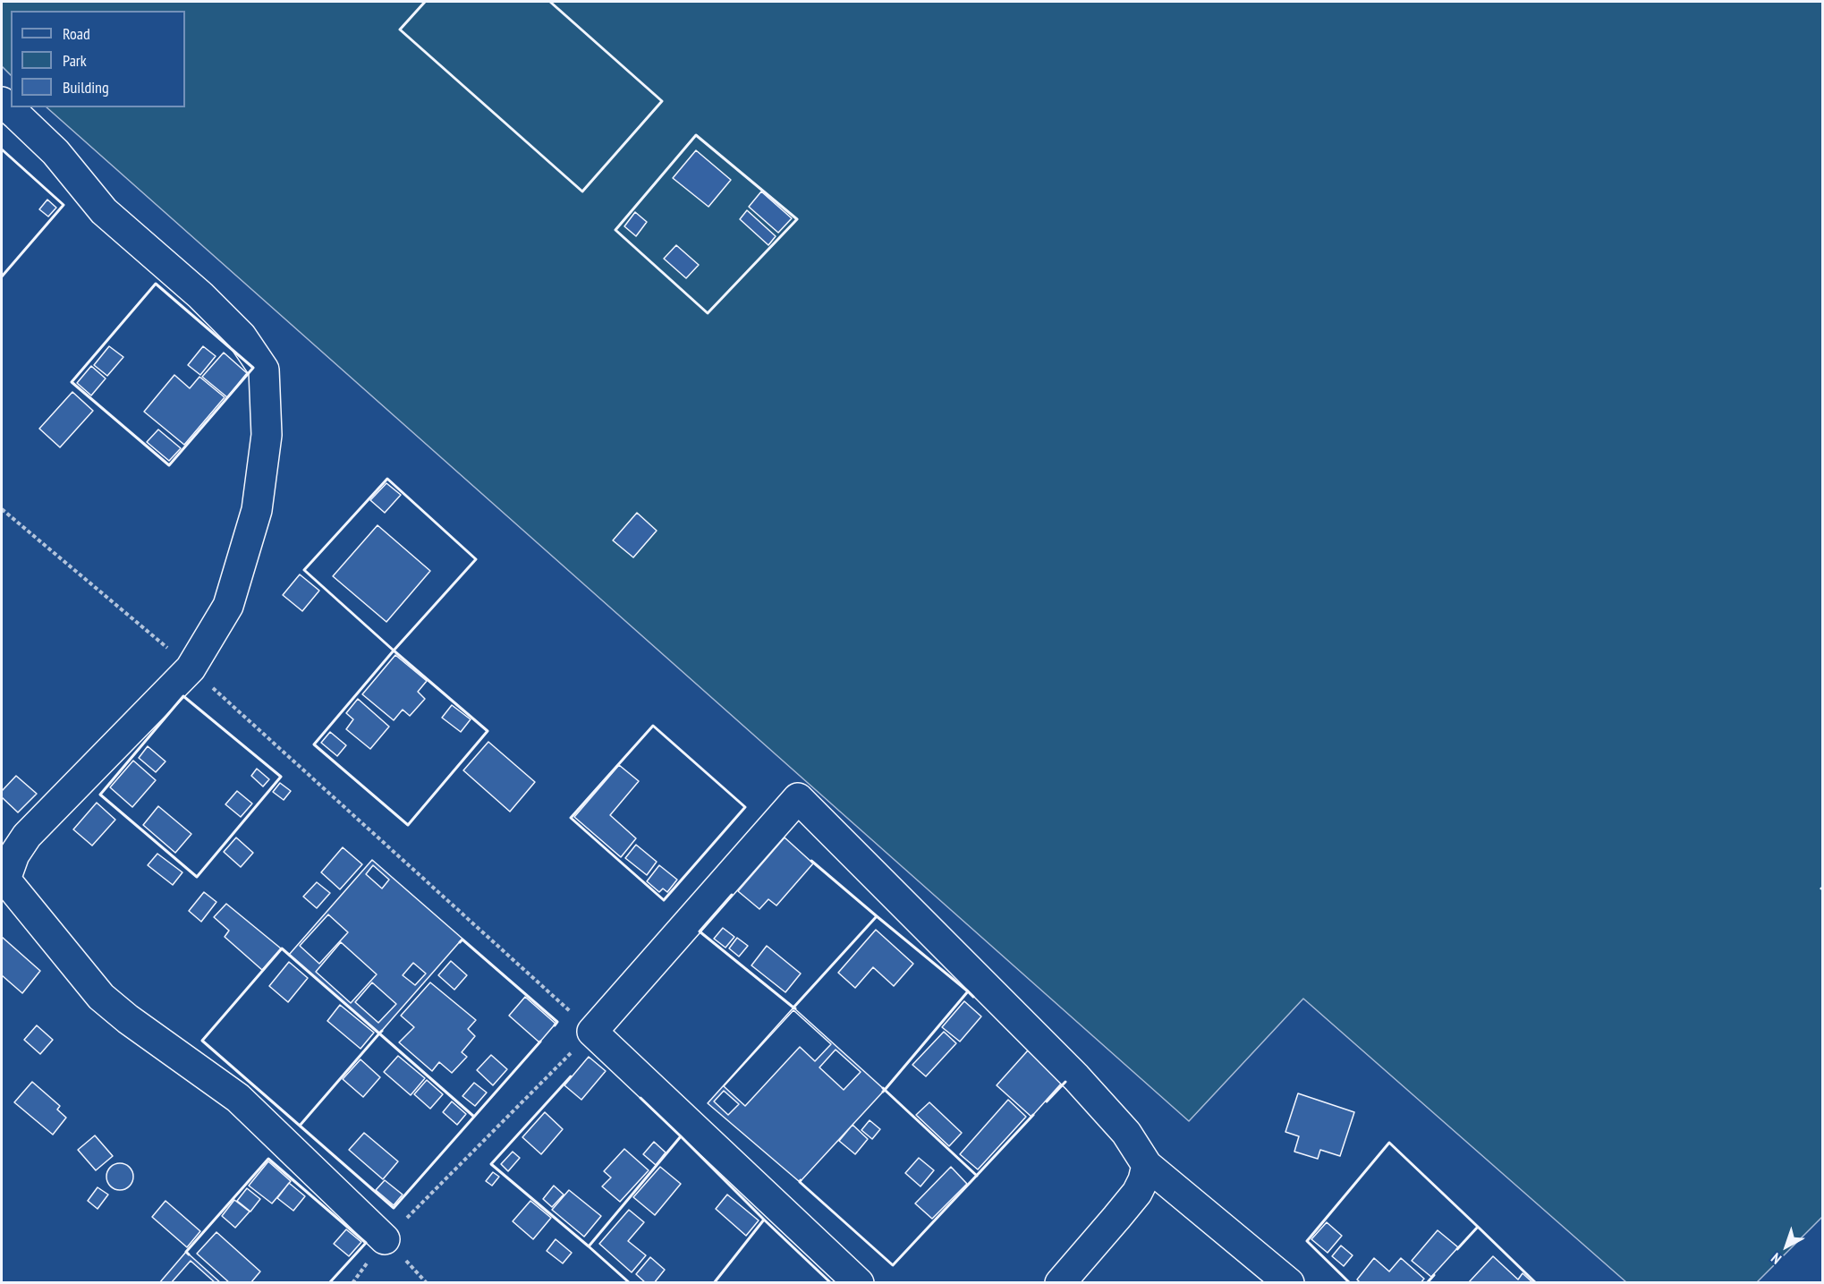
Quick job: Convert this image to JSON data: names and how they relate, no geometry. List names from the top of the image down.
{
  "legend": ["Road", "Park", "Building"],
  "north": "bottom left"
}
